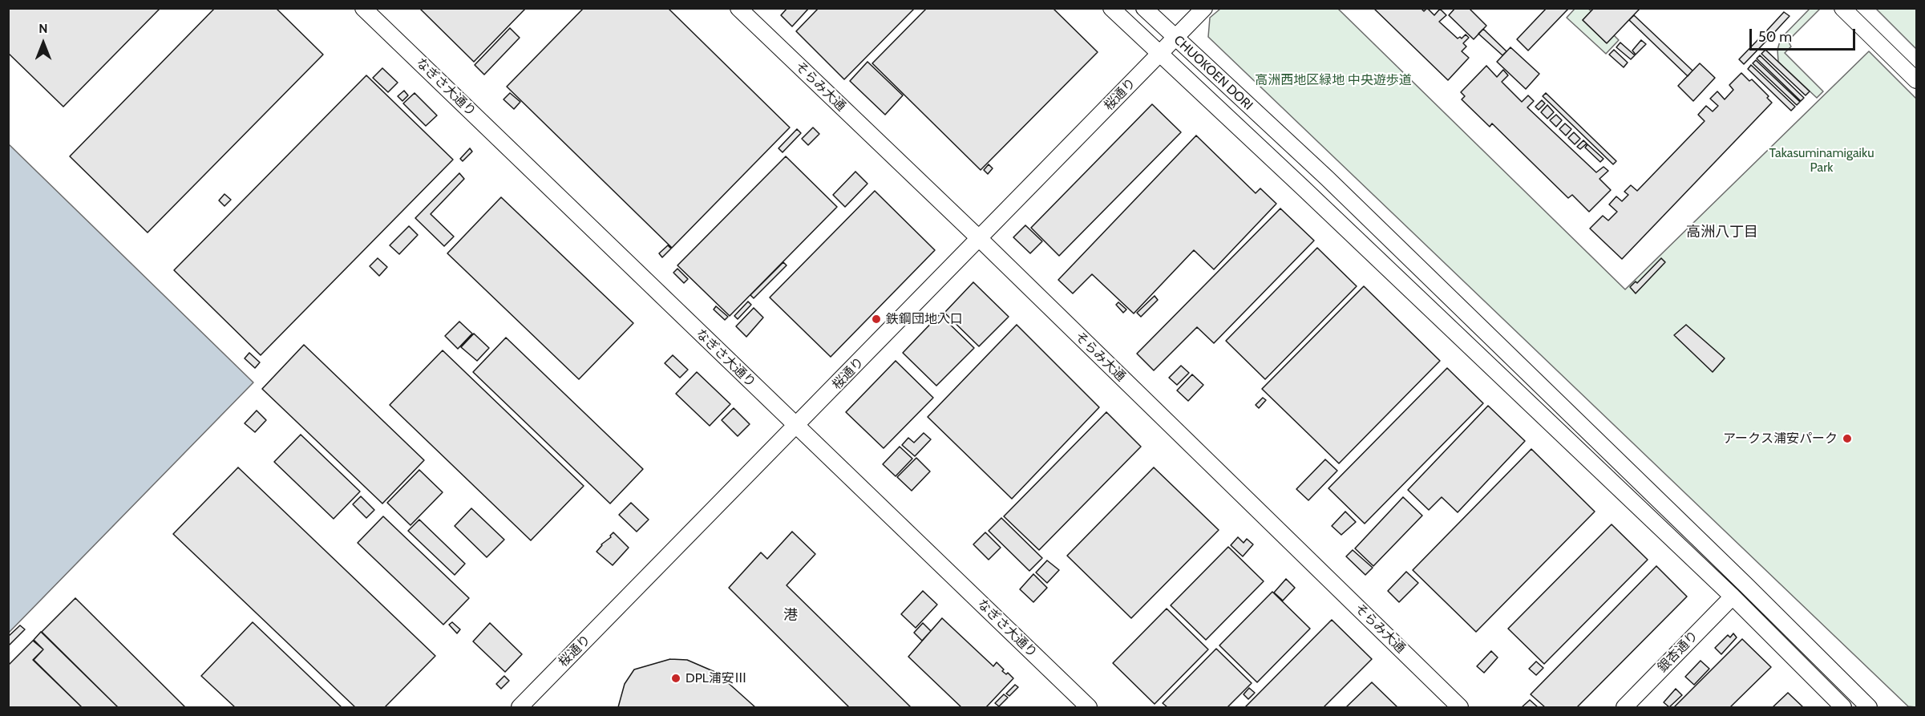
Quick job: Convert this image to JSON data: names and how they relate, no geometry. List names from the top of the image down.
{
  "streets": {
    "street": [
      "CHUOKOEN DORI",
      "そらみ大通",
      "なぎさ大通り",
      "桜通り",
      "銀杏通り"
    ]
  },
  "crossings": [
    ["CHUOKOEN DORI", "桜通り"],
    ["CHUOKOEN DORI", "銀杏通り"],
    ["そらみ大通", "桜通り"],
    ["なぎさ大通り", "桜通り"]
  ],
  "districts": ["高洲八丁目", "港"],
  "parks": ["高洲西地区緑地 中央遊歩道", "Takasuminamigaiku Park"],
  "places": ["鉄鋼団地入口", "アークス浦安パーク", "DPL浦安Ⅲ"],
  "scale_bar": "50 m",
  "north": "top"
}
